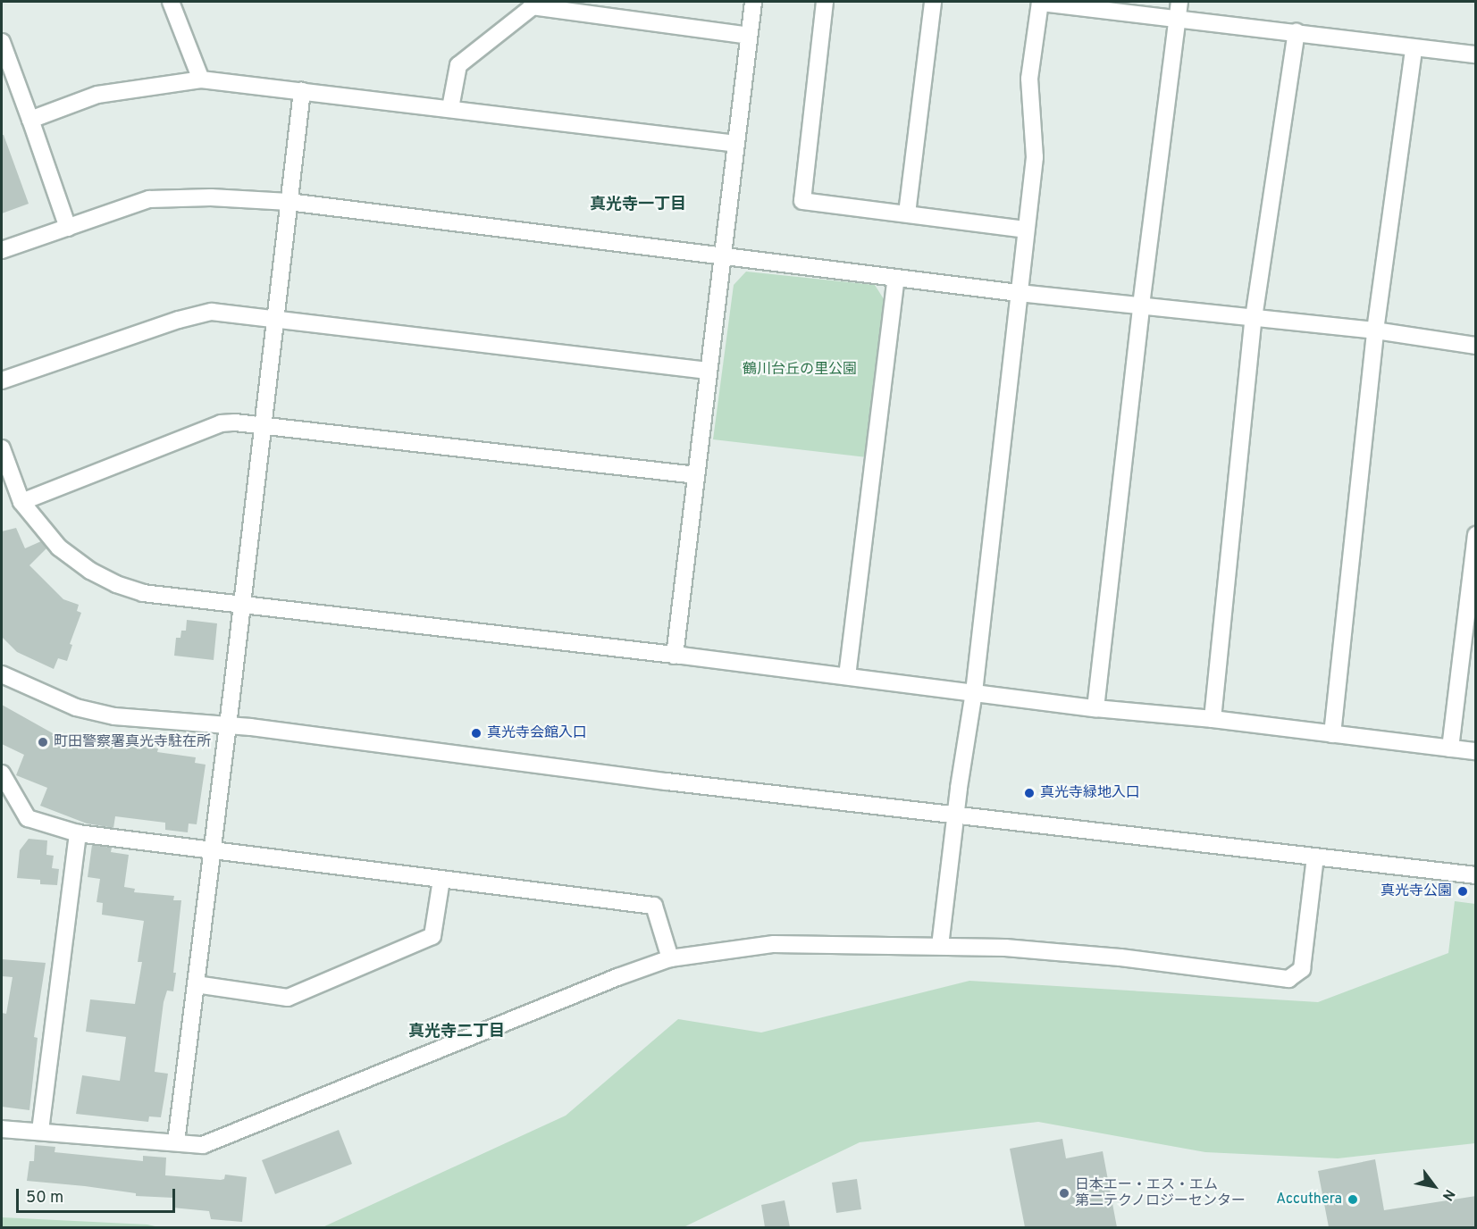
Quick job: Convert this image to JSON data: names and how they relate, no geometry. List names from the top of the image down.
{
  "districts": ["真光寺一丁目", "真光寺二丁目"],
  "parks": ["鶴川台丘の里公園"],
  "places": [
    "真光寺会館入口",
    "町田警察署真光寺駐在所",
    "真光寺緑地入口",
    "真光寺公園",
    "日本エー・エス・エム 第二テクノロジーセンター",
    "Accuthera"
  ],
  "scale_bar": "50 m",
  "north": "bottom right"
}
